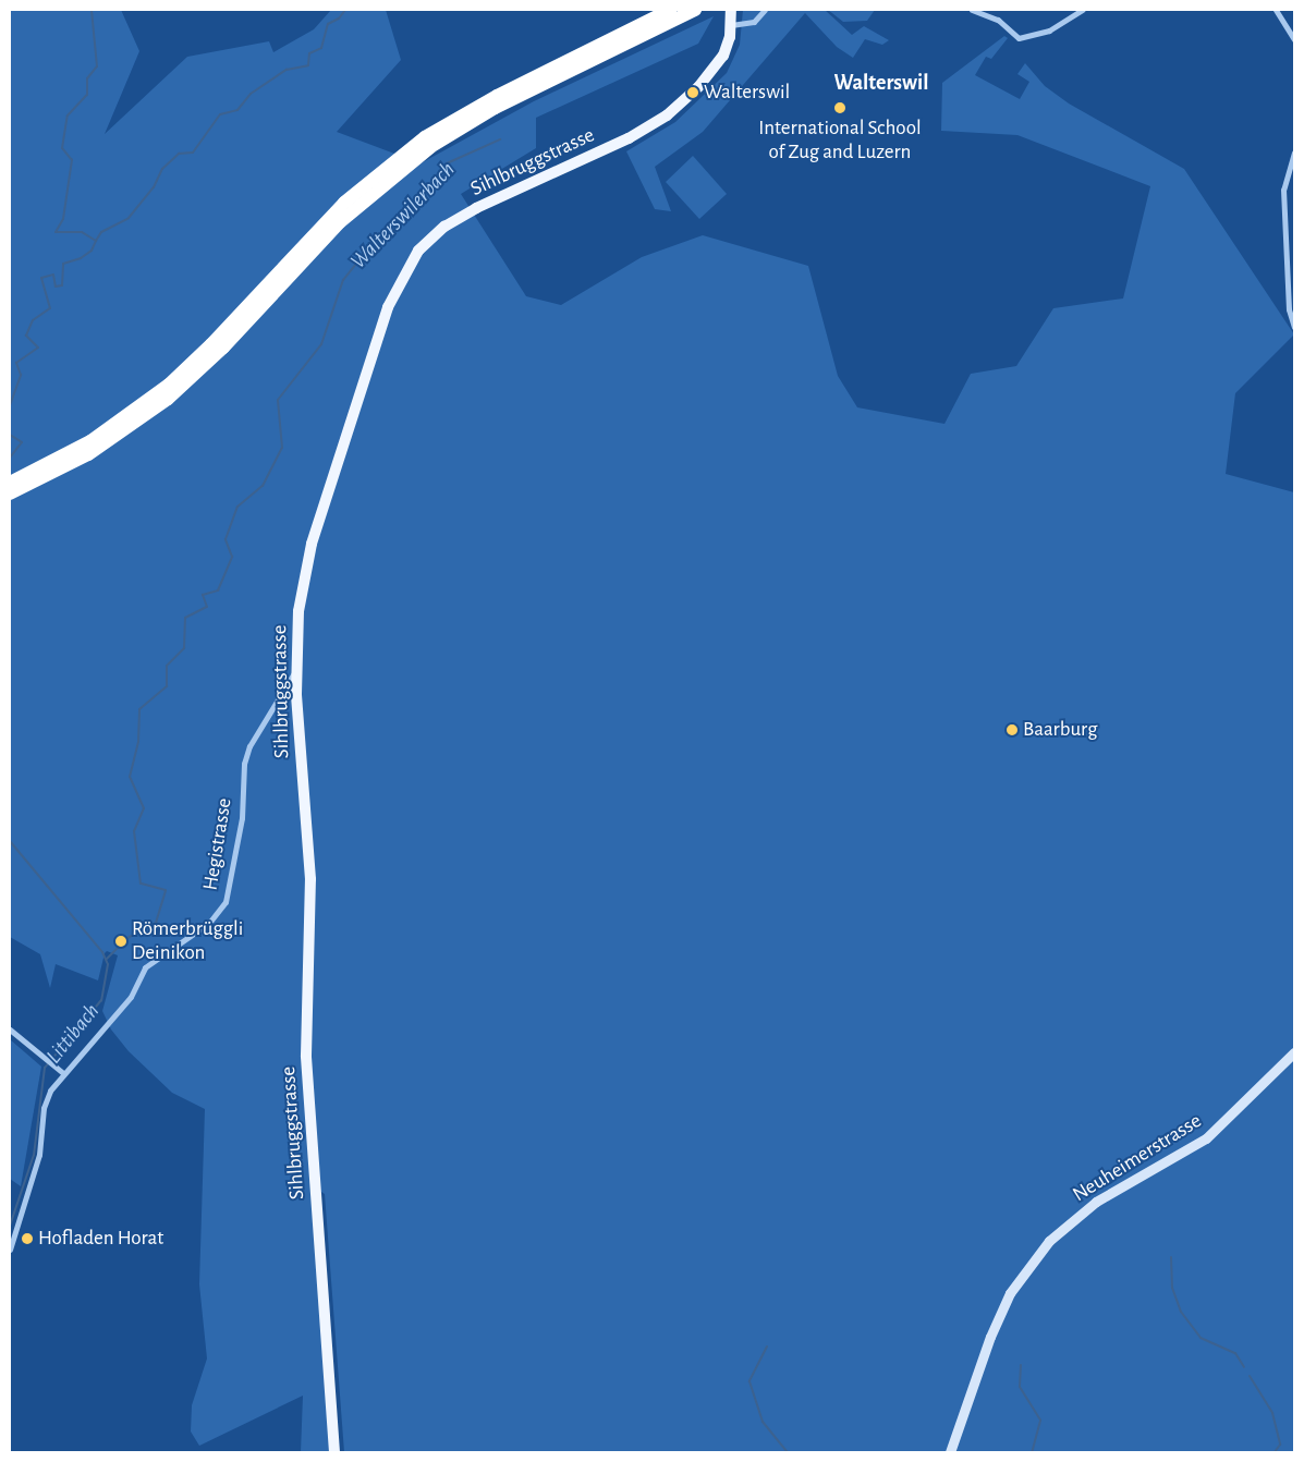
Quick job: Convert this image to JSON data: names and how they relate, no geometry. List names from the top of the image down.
{
  "streets": {
    "main road": ["Sihlbruggstrasse"],
    "street": ["Hegistrasse", "Neuheimerstrasse"]
  },
  "crossings": [
    ["Sihlbruggstrasse", "Hegistrasse"]
  ],
  "districts": ["Walterswil"],
  "water": ["Walterswilerbach", "Littibach"],
  "places": [
    "Walterswil",
    "International School of Zug and Luzern",
    "Baarburg",
    "Römerbrüggli Deinikon",
    "Hofladen Horat"
  ]
}
